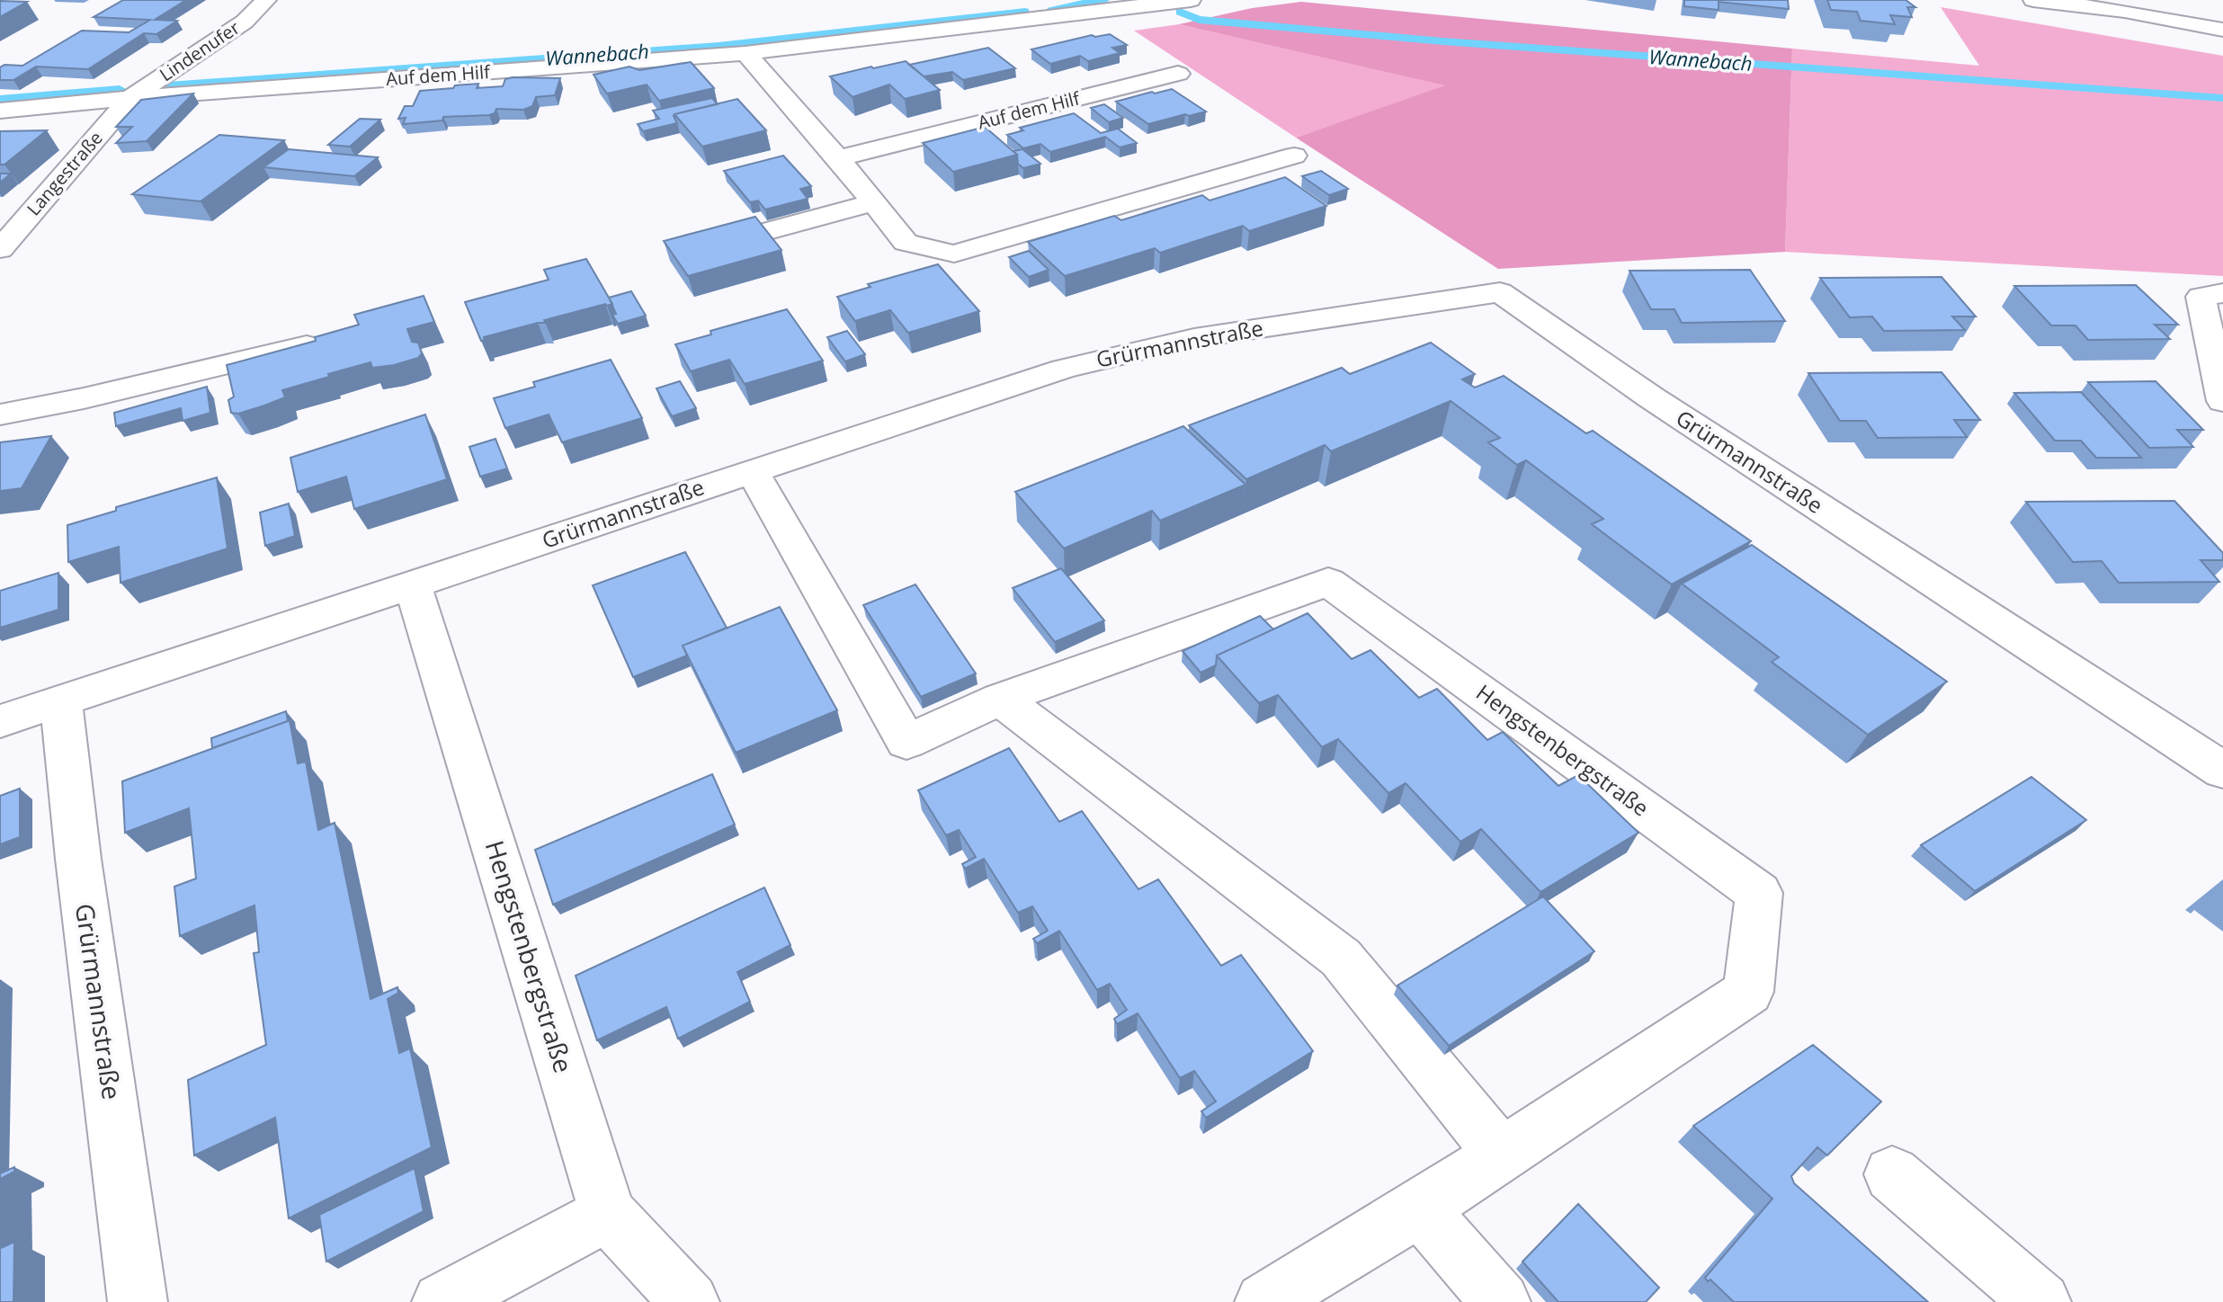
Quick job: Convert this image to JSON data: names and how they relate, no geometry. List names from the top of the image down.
{
  "streets": {
    "street": [
      "Lindenufer",
      "Auf dem Hilf",
      "Langestraße",
      "Grürmannstraße",
      "Hengstenbergstraße"
    ]
  },
  "crossings": [
    ["Lindenufer", "Auf dem Hilf"],
    ["Lindenufer", "Langestraße"],
    ["Auf dem Hilf", "Langestraße"],
    ["Grürmannstraße", "Hengstenbergstraße"]
  ],
  "water": ["Wannebach"]
}
